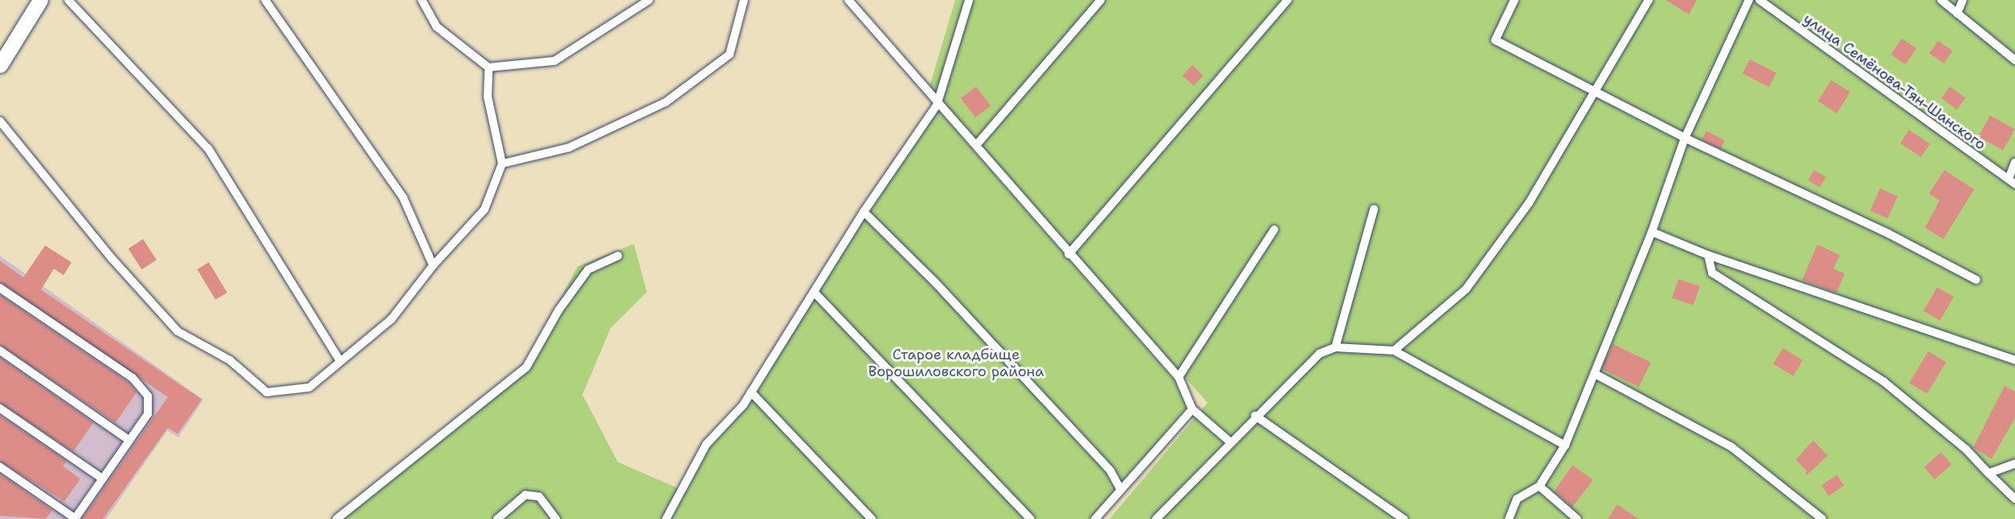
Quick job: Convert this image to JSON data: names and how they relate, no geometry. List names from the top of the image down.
{
  "streets": {
    "lane": ["улица Семёнова-Тян-Шанского"]
  },
  "parks": ["Старое кладбище Ворошиловского района"]
}
